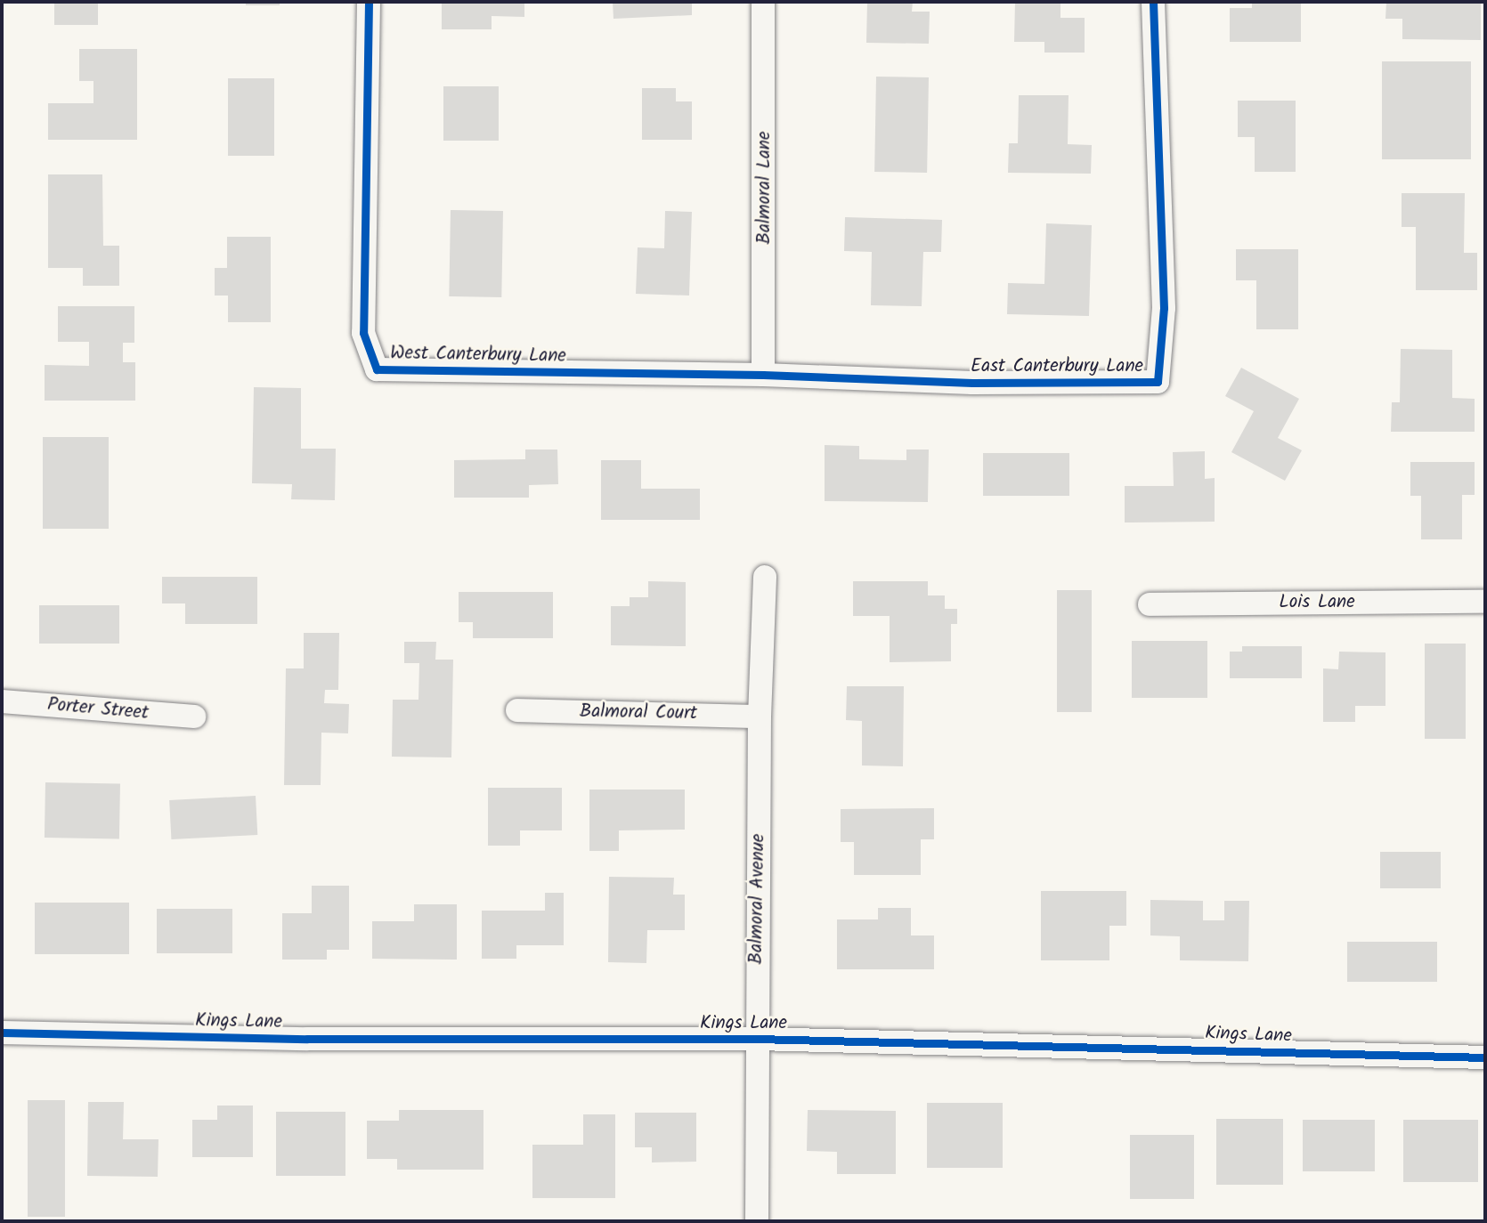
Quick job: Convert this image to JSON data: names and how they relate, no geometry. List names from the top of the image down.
{
  "streets": {
    "street": [
      "Balmoral Lane",
      "West Canterbury Lane",
      "East Canterbury Lane",
      "Lois Lane",
      "Porter Street",
      "Balmoral Court",
      "Balmoral Avenue",
      "Kings Lane"
    ]
  },
  "crossings": [
    ["Balmoral Lane", "West Canterbury Lane"],
    ["Balmoral Lane", "East Canterbury Lane"],
    ["West Canterbury Lane", "East Canterbury Lane"],
    ["Balmoral Court", "Balmoral Avenue"],
    ["Balmoral Avenue", "Kings Lane"]
  ]
}
